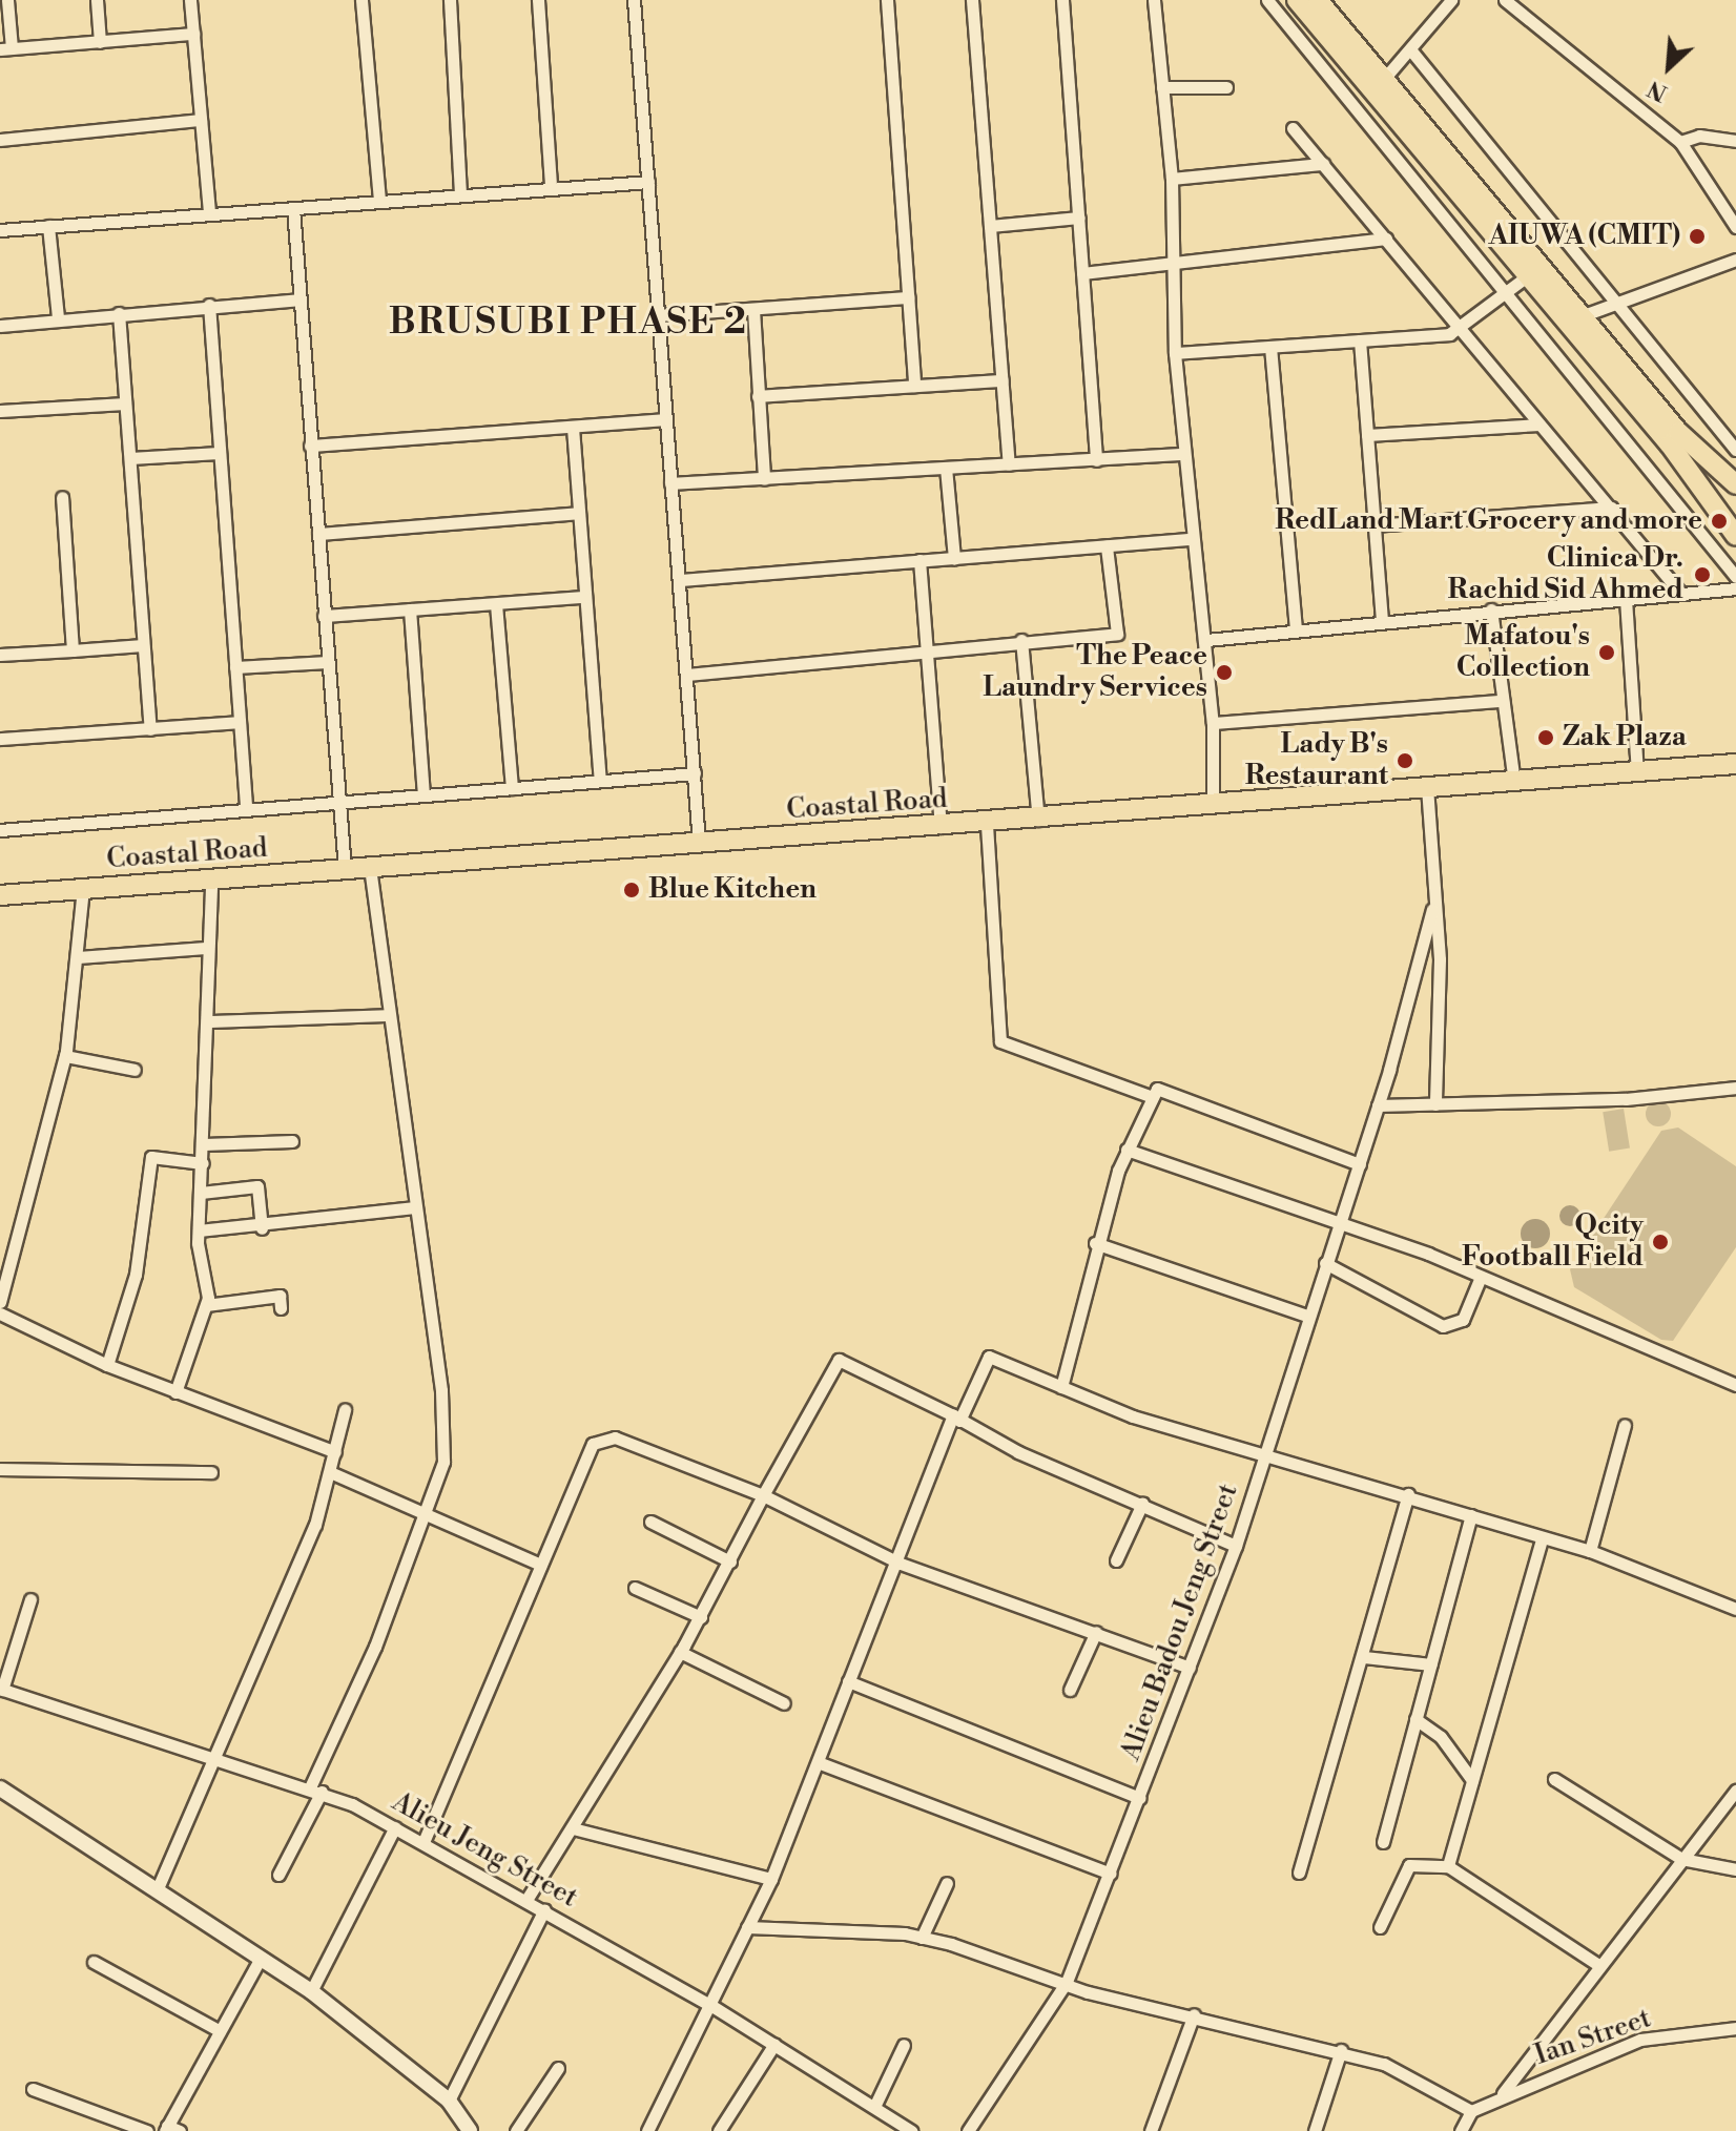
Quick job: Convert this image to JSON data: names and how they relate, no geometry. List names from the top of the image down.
{
  "streets": {
    "main road": ["Coastal Road"],
    "street": ["Alieu Badou Jeng Street", "Alieu Jeng Street", "Ian Street"]
  },
  "districts": ["BRUSUBI PHASE 2"],
  "places": [
    "AIUWA (CMIT)",
    "RedLand Mart Grocery and more",
    "Clinica Dr. Rachid Sid Ahmed",
    "Mafatou's Collection",
    "The Peace Laundry Services",
    "Zak Plaza",
    "Lady B's Restaurant",
    "Blue Kitchen",
    "Qcity Football Field"
  ],
  "north": "bottom left"
}
